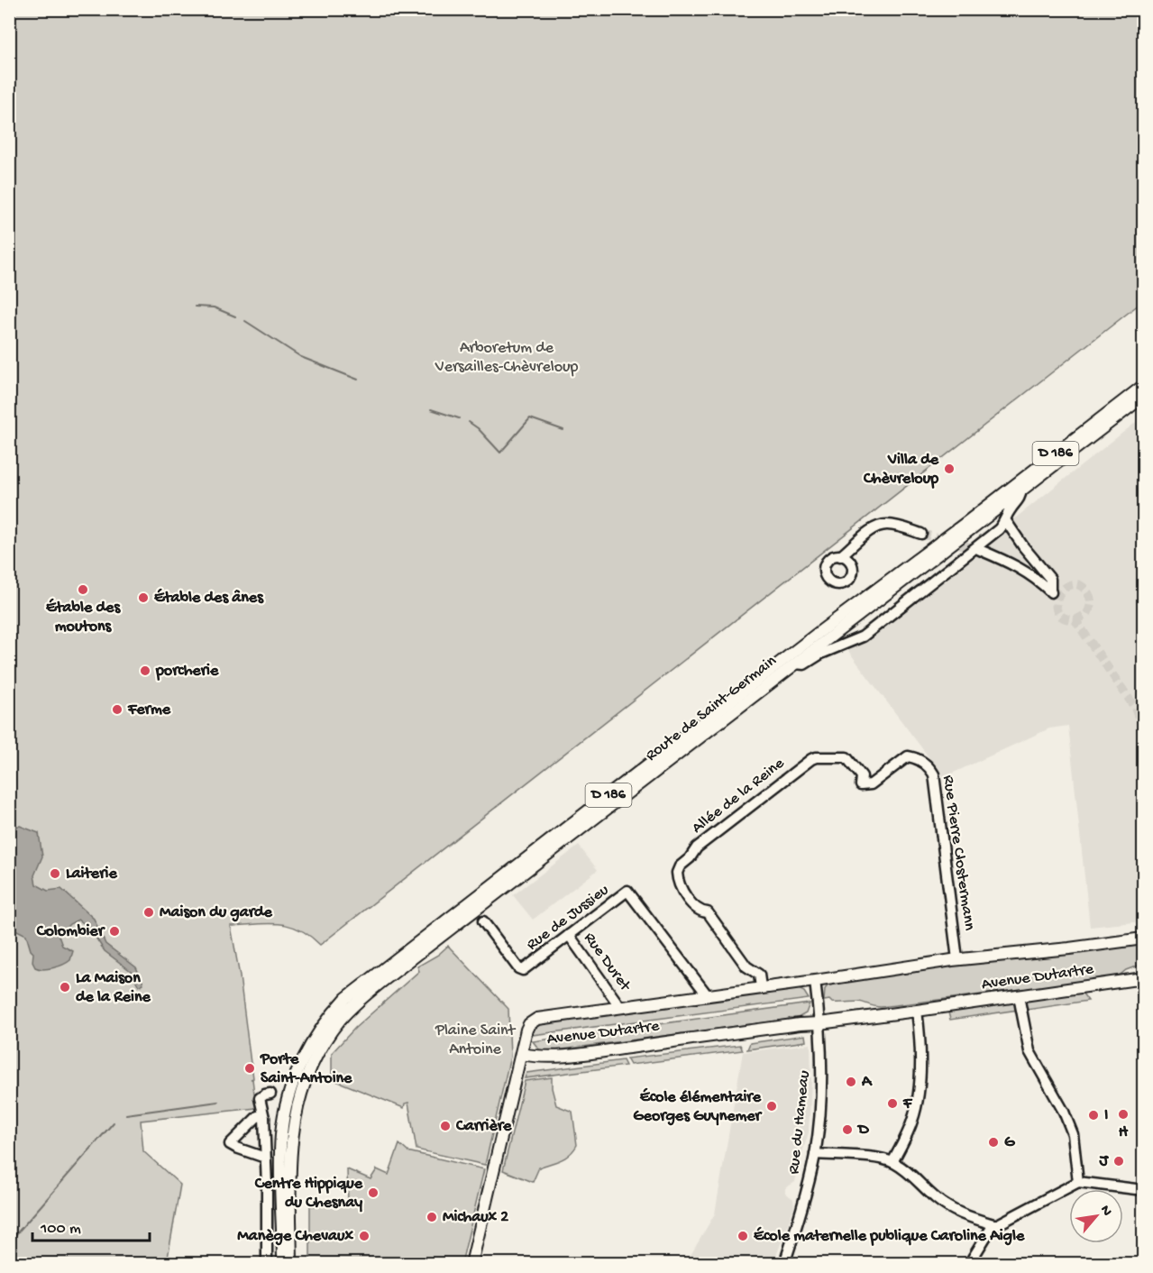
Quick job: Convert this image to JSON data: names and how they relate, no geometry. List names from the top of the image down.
{
  "streets": {
    "main road": ["D 186", "Route de Saint-Germain", "Avenue Dutartre"],
    "street": [
      "Allée de la Reine",
      "Rue Pierre Clostermann",
      "Rue de Jussieu",
      "Rue Duret",
      "Rue du Hameau"
    ]
  },
  "crossings": [
    ["Allée de la Reine", "Rue Pierre Clostermann"],
    ["Allée de la Reine", "Avenue Dutartre"],
    ["Rue Pierre Clostermann", "Avenue Dutartre"],
    ["Rue de Jussieu", "Rue Duret"],
    ["Rue de Jussieu", "Avenue Dutartre"],
    ["Rue Duret", "Avenue Dutartre"],
    ["Avenue Dutartre", "Rue du Hameau"]
  ],
  "parks": ["Arboretum de Versailles-Chèvreloup", "Plaine Saint Antoine"],
  "places": [
    "Villa de Chèvreloup",
    "Étable des moutons",
    "Étable des ânes",
    "porcherie",
    "Ferme",
    "Laiterie",
    "Maison du garde",
    "Colombier",
    "La Maison de la Reine",
    "Porte Saint-Antoine",
    "A",
    "F",
    "École élémentaire Georges Guynemer",
    "H",
    "I",
    "Carrière",
    "D",
    "G",
    "J",
    "Centre Hippique du Chesnay",
    "Michaux 2",
    "Manège Chevaux",
    "École maternelle publique Caroline Aigle"
  ],
  "scale_bar": "100 m",
  "north": "top right"
}
